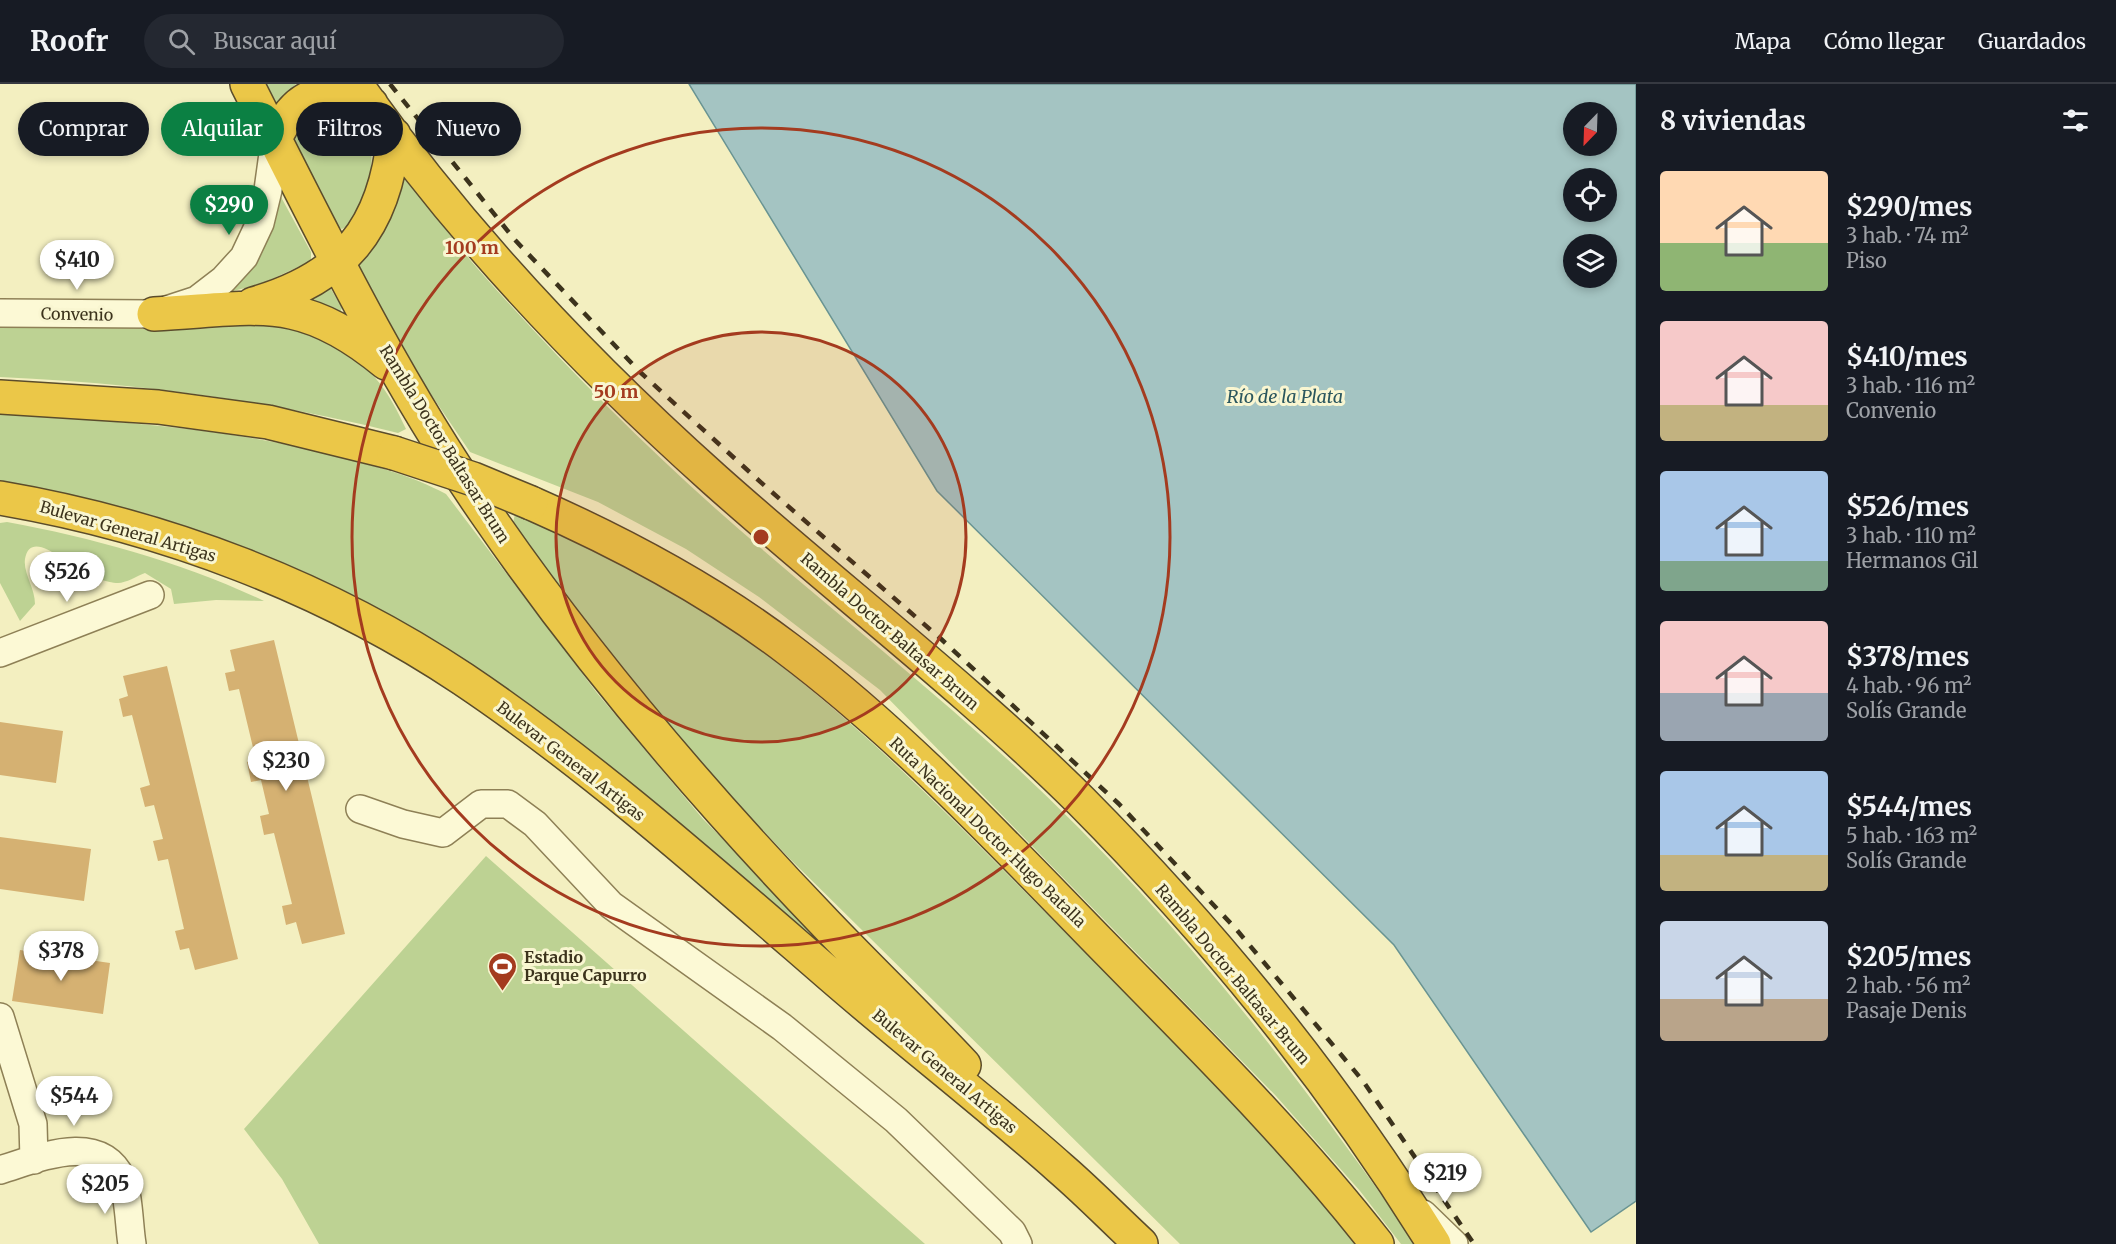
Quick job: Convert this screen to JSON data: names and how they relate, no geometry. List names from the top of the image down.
{
  "streets": {
    "highway": ["Rambla Doctor Baltasar Brum", "Bulevar General Artigas", "Ruta Nacional Doctor Hugo Batalla"],
    "street": ["Convenio"]
  },
  "crossings": [
    ["Rambla Doctor Baltasar Brum", "Bulevar General Artigas"]
  ],
  "water": ["Río de la Plata"],
  "places": {
    "sports": ["Estadio Parque Capurro"]
  },
  "north": "bottom left",
  "page": {
    "header": "Roofr",
    "search": "Buscar aquí",
    "nav": ["Mapa", "Cómo llegar", "Guardados"],
    "heading": "8 viviendas",
    "chip": [
      "Comprar",
      "Alquilar",
      "Filtros",
      "Nuevo"
    ],
    "list": [
      {
        "name": "$290/mes",
        "note": "3 hab. · 74 m² · Piso"
      },
      {
        "name": "$410/mes",
        "note": "3 hab. · 116 m² · Convenio"
      },
      {
        "name": "$526/mes",
        "note": "3 hab. · 110 m² · Hermanos Gil"
      },
      {
        "name": "$378/mes",
        "note": "4 hab. · 96 m² · Solís Grande"
      },
      {
        "name": "$544/mes",
        "note": "5 hab. · 163 m² · Solís Grande"
      },
      {
        "name": "$205/mes",
        "note": "2 hab. · 56 m² · Pasaje Denis"
      }
    ],
    "price": [
      "$290",
      "$410",
      "$526",
      "$230",
      "$378",
      "$544",
      "$219",
      "$205"
    ]
  },
  "rings": ["100 m", "50 m"]
}
